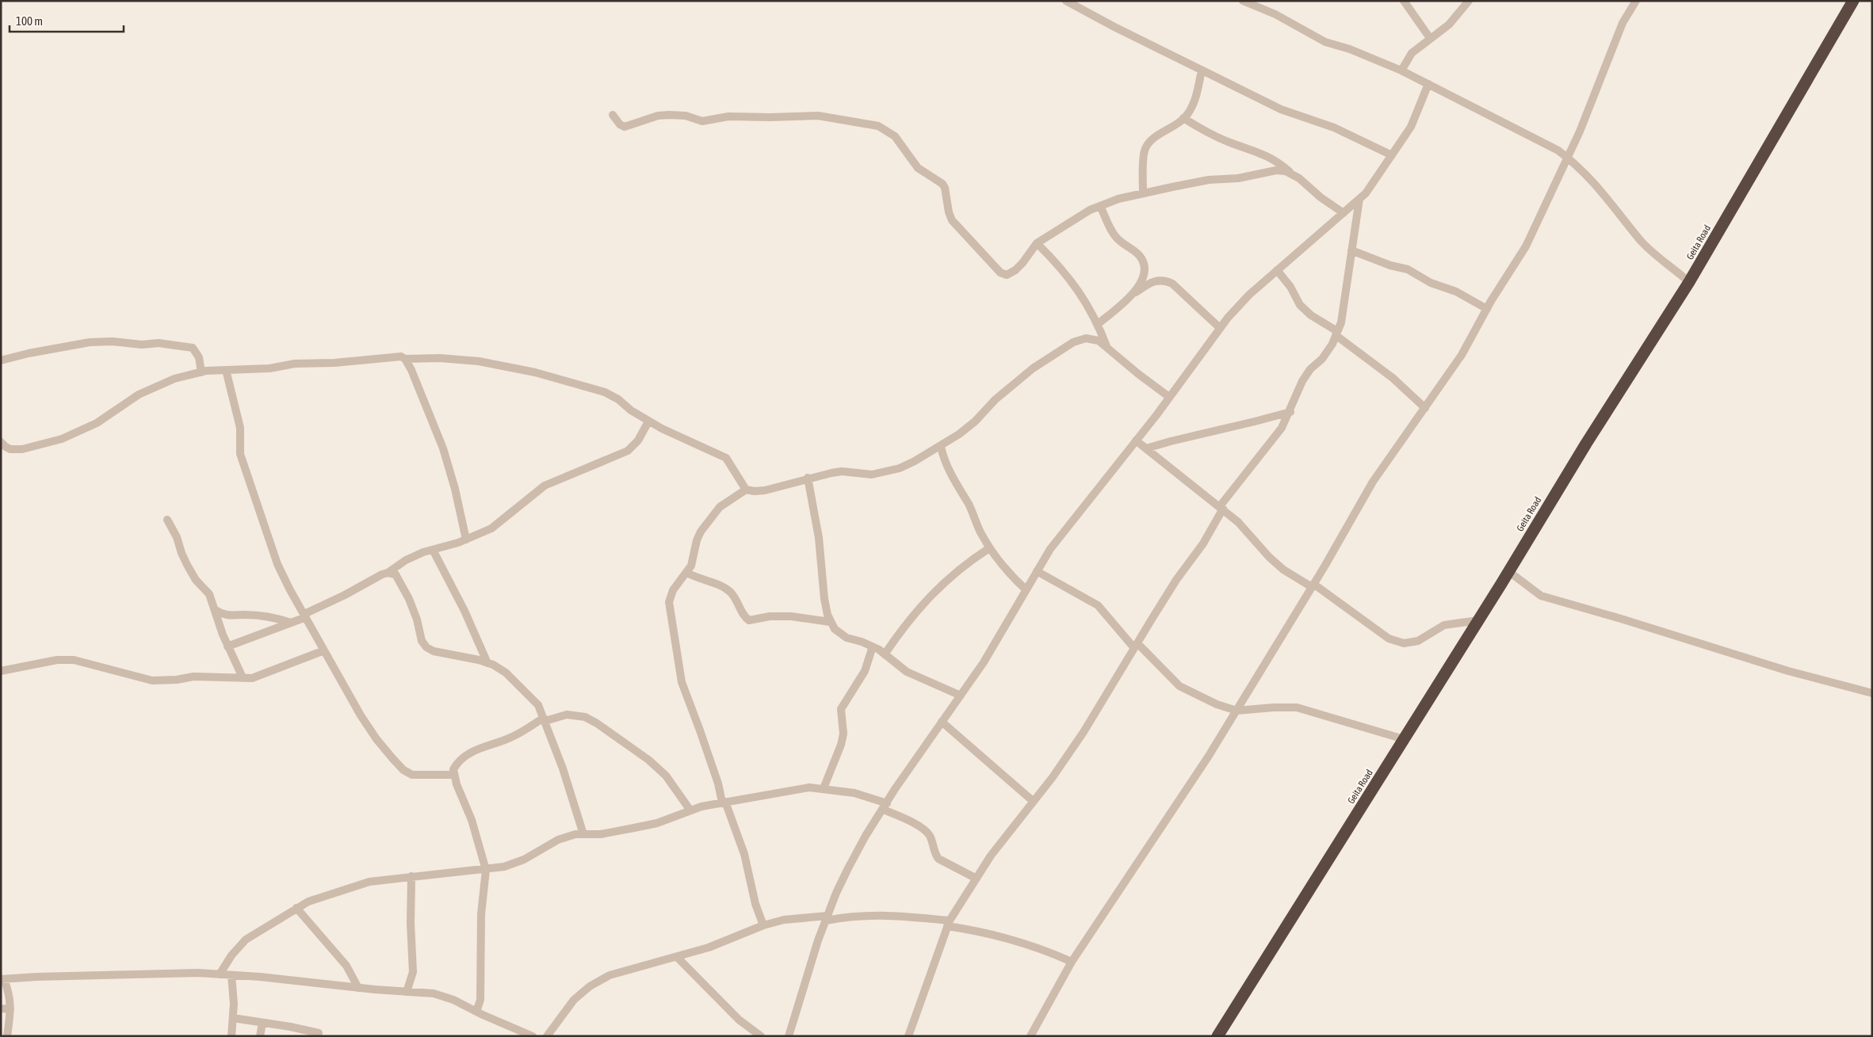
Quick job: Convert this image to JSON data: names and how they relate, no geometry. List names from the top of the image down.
{
  "streets": {
    "highway": ["Geita Road"]
  },
  "scale_bar": "100 m"
}
